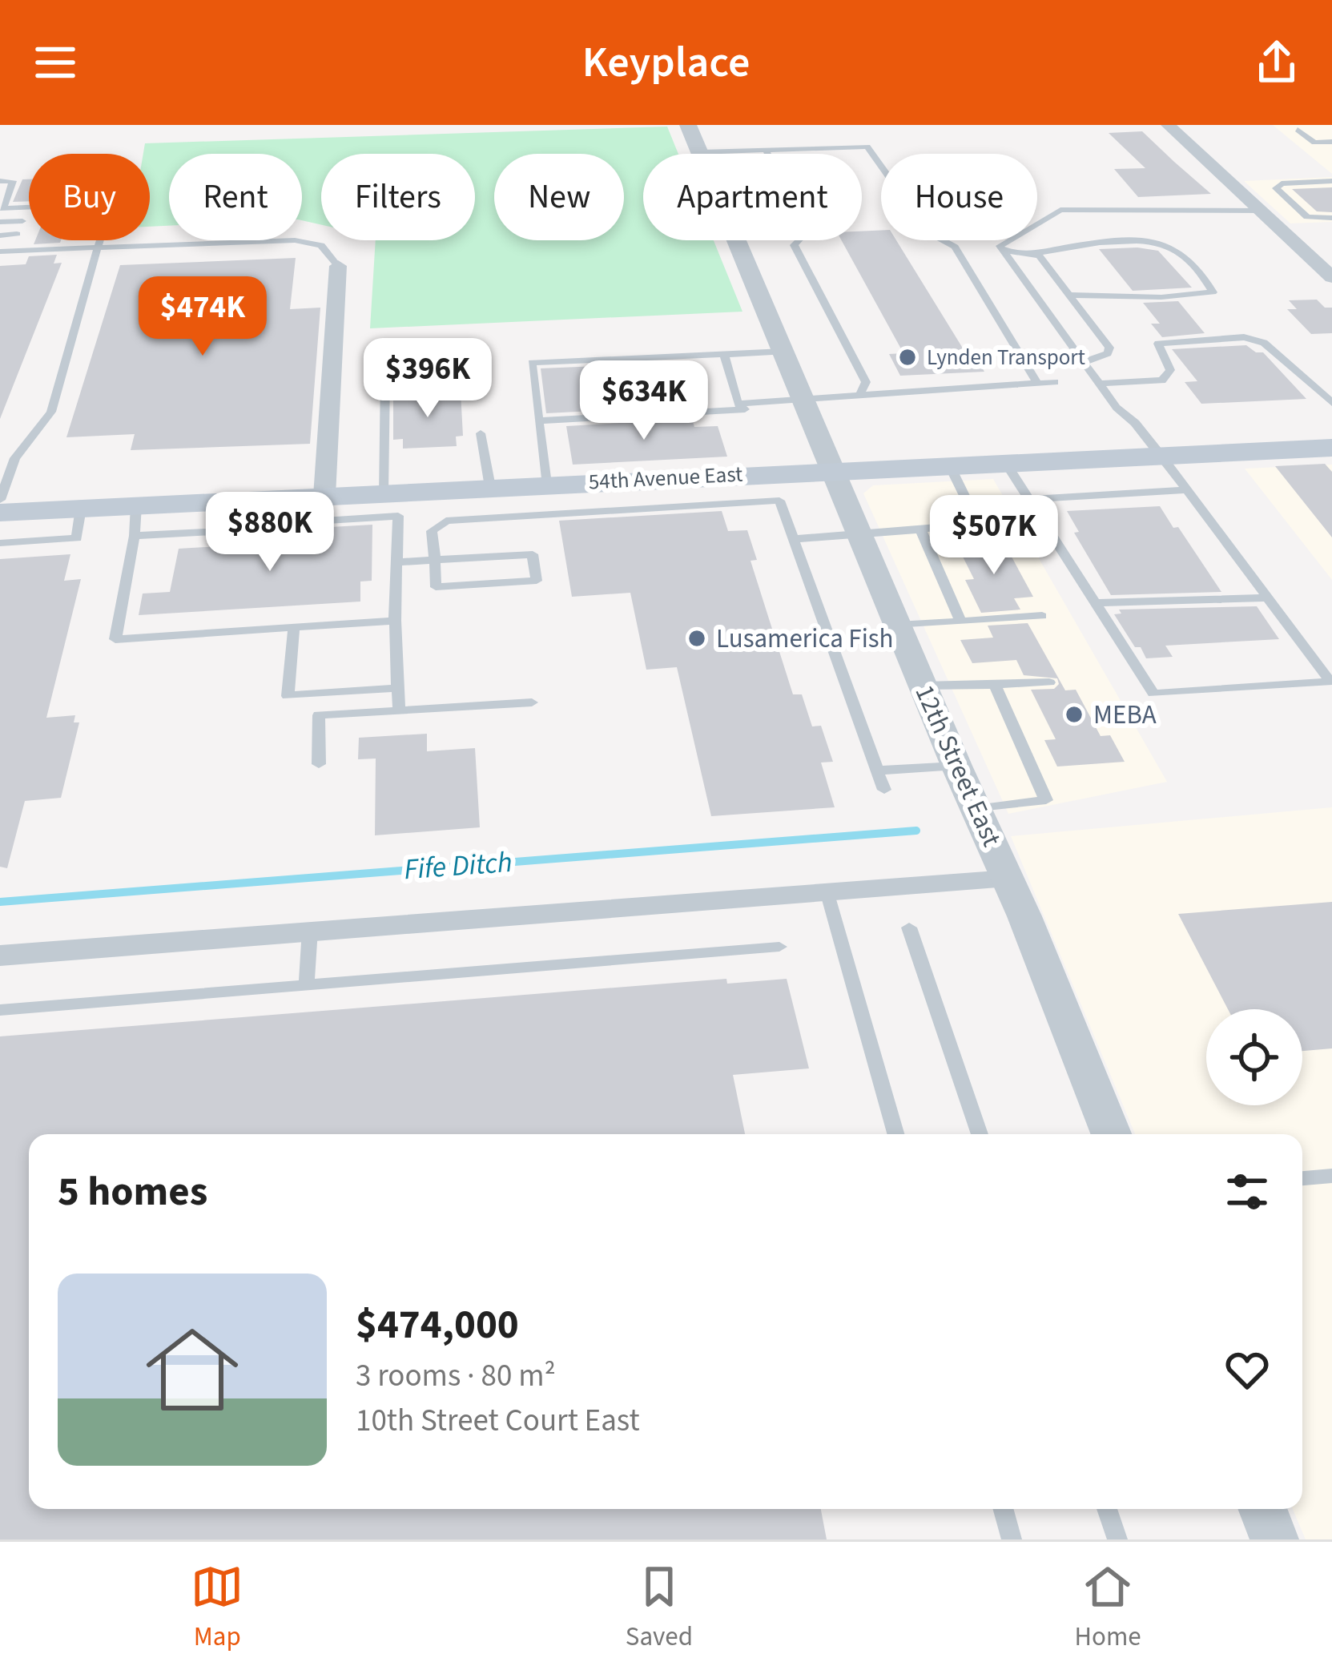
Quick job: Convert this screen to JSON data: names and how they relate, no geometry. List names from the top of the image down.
{
  "streets": {
    "main road": ["54th Avenue East"],
    "street": ["12th Street East"]
  },
  "crossings": [
    ["54th Avenue East", "12th Street East"]
  ],
  "water": ["Fife Ditch"],
  "places": ["Lynden Transport", "Lusamerica Fish", "MEBA"],
  "page": {
    "header": "Keyplace",
    "chip": [
      "Buy",
      "Rent",
      "Filters",
      "New",
      "Apartment",
      "House"
    ],
    "price": [
      "$474K",
      "$396K",
      "$634K",
      "$880K",
      "$507K"
    ],
    "heading": "5 homes",
    "list": [
      {
        "name": "$474,000",
        "note": "3 rooms · 80 m² · 10th Street Court East"
      }
    ],
    "tabs": ["Map", "Saved", "Home"]
  }
}
